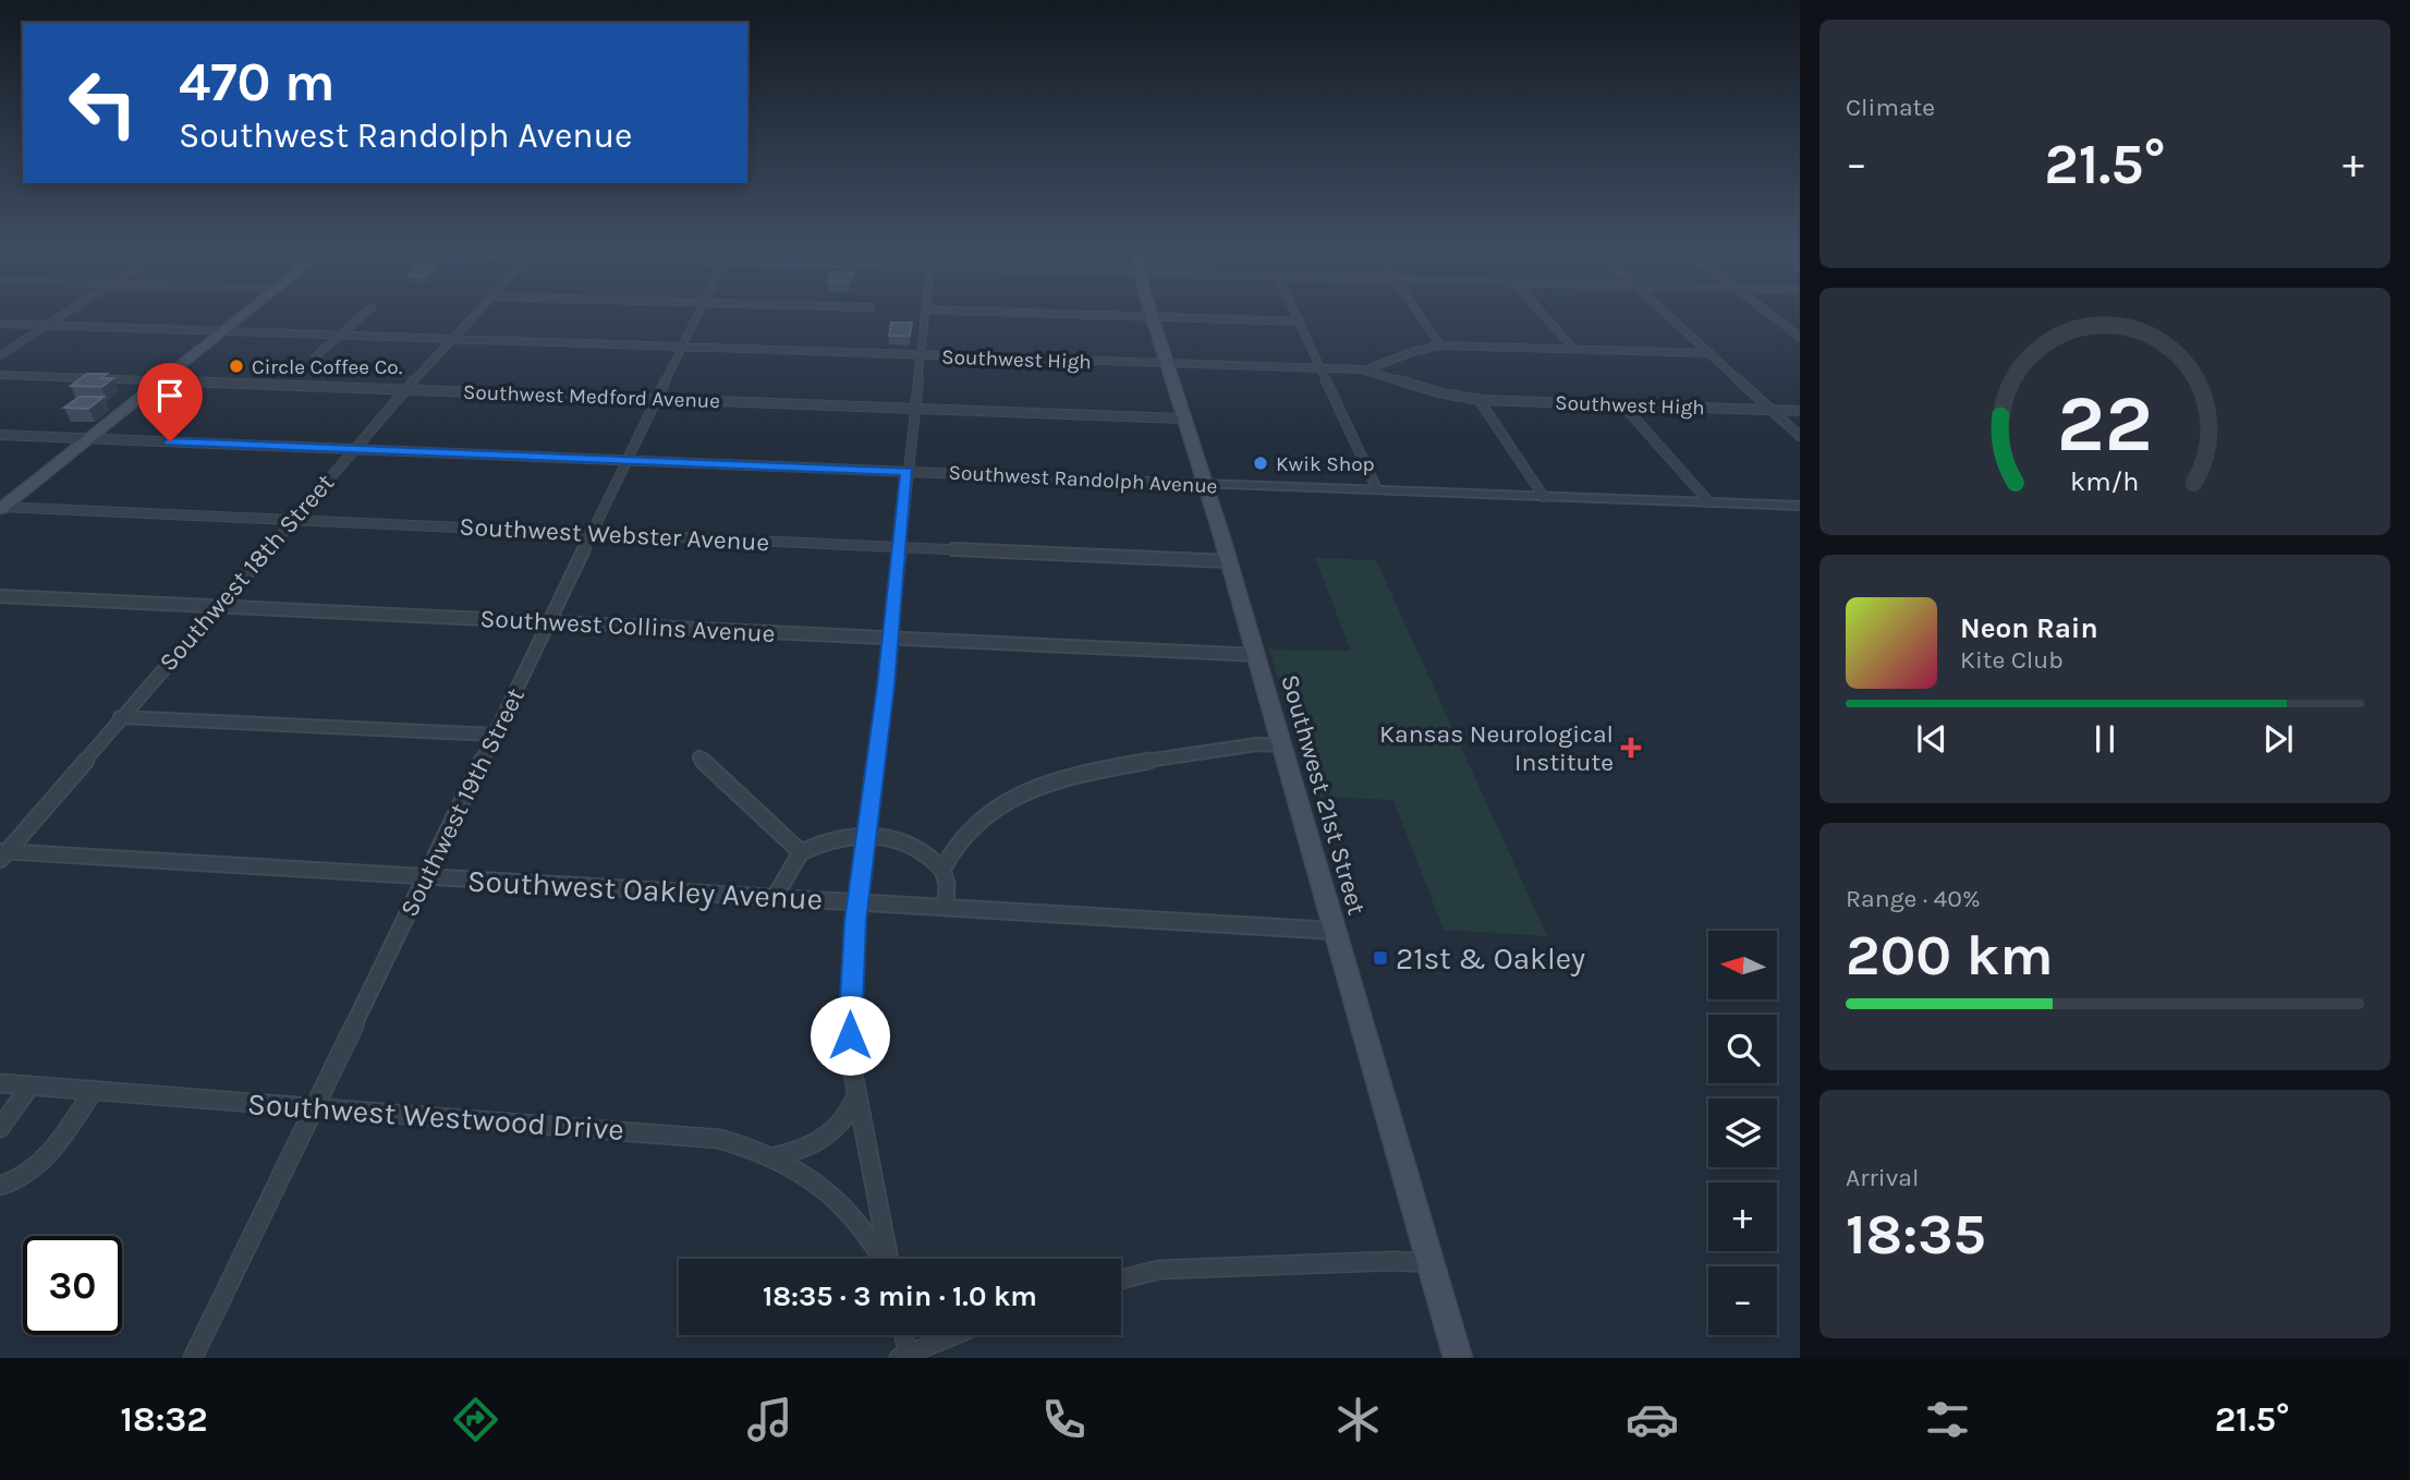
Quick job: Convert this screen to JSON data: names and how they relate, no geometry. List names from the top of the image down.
{
  "streets": {
    "main road": ["Southwest 21st Street"],
    "street": [
      "Southwest High",
      "Southwest Medford Avenue",
      "Southwest Randolph Avenue",
      "Southwest Webster Avenue",
      "Southwest 18th Street",
      "Southwest Collins Avenue",
      "Southwest 19th Street",
      "Southwest Oakley Avenue",
      "Southwest Westwood Drive"
    ]
  },
  "crossings": [
    ["Southwest High", "Southwest 18th Street"],
    ["Southwest High", "Southwest 21st Street"],
    ["Southwest High", "Southwest 19th Street"],
    ["Southwest Medford Avenue", "Southwest 18th Street"],
    ["Southwest Medford Avenue", "Southwest 21st Street"],
    ["Southwest Medford Avenue", "Southwest 19th Street"],
    ["Southwest Randolph Avenue", "Southwest 18th Street"],
    ["Southwest Randolph Avenue", "Southwest 21st Street"],
    ["Southwest Randolph Avenue", "Southwest 19th Street"],
    ["Southwest Webster Avenue", "Southwest 18th Street"],
    ["Southwest Webster Avenue", "Southwest 21st Street"],
    ["Southwest Webster Avenue", "Southwest 19th Street"],
    ["Southwest 18th Street", "Southwest Collins Avenue"],
    ["Southwest 18th Street", "Southwest Oakley Avenue"],
    ["Southwest Collins Avenue", "Southwest 21st Street"],
    ["Southwest Collins Avenue", "Southwest 19th Street"],
    ["Southwest 21st Street", "Southwest Oakley Avenue"],
    ["Southwest 19th Street", "Southwest Oakley Avenue"],
    ["Southwest 19th Street", "Southwest Westwood Drive"]
  ],
  "places": {
    "other": ["Circle Coffee Co.", "Kwik Shop"],
    "health": ["Kansas Neurological Institute"],
    "transit": ["21st & Oakley"]
  },
  "north": "left",
  "page": {
    "tile": [
      "Climate",
      ["Range · 40%", "200 km"],
      ["Arrival", "18:35"]
    ],
    "turn": ["470 m", "Southwest Randolph Avenue"],
    "heat": ["−", "21.5°", "+"],
    "song": ["Neon Rain", "Kite Club"],
    "map_buttons": ["+", "−"],
    "limit": "30",
    "trip": "18:35 · 3 min · 1.0 km",
    "tabs": ["18:32", "21.5°"],
    "gauge": ["22", "km/h"]
  }
}
